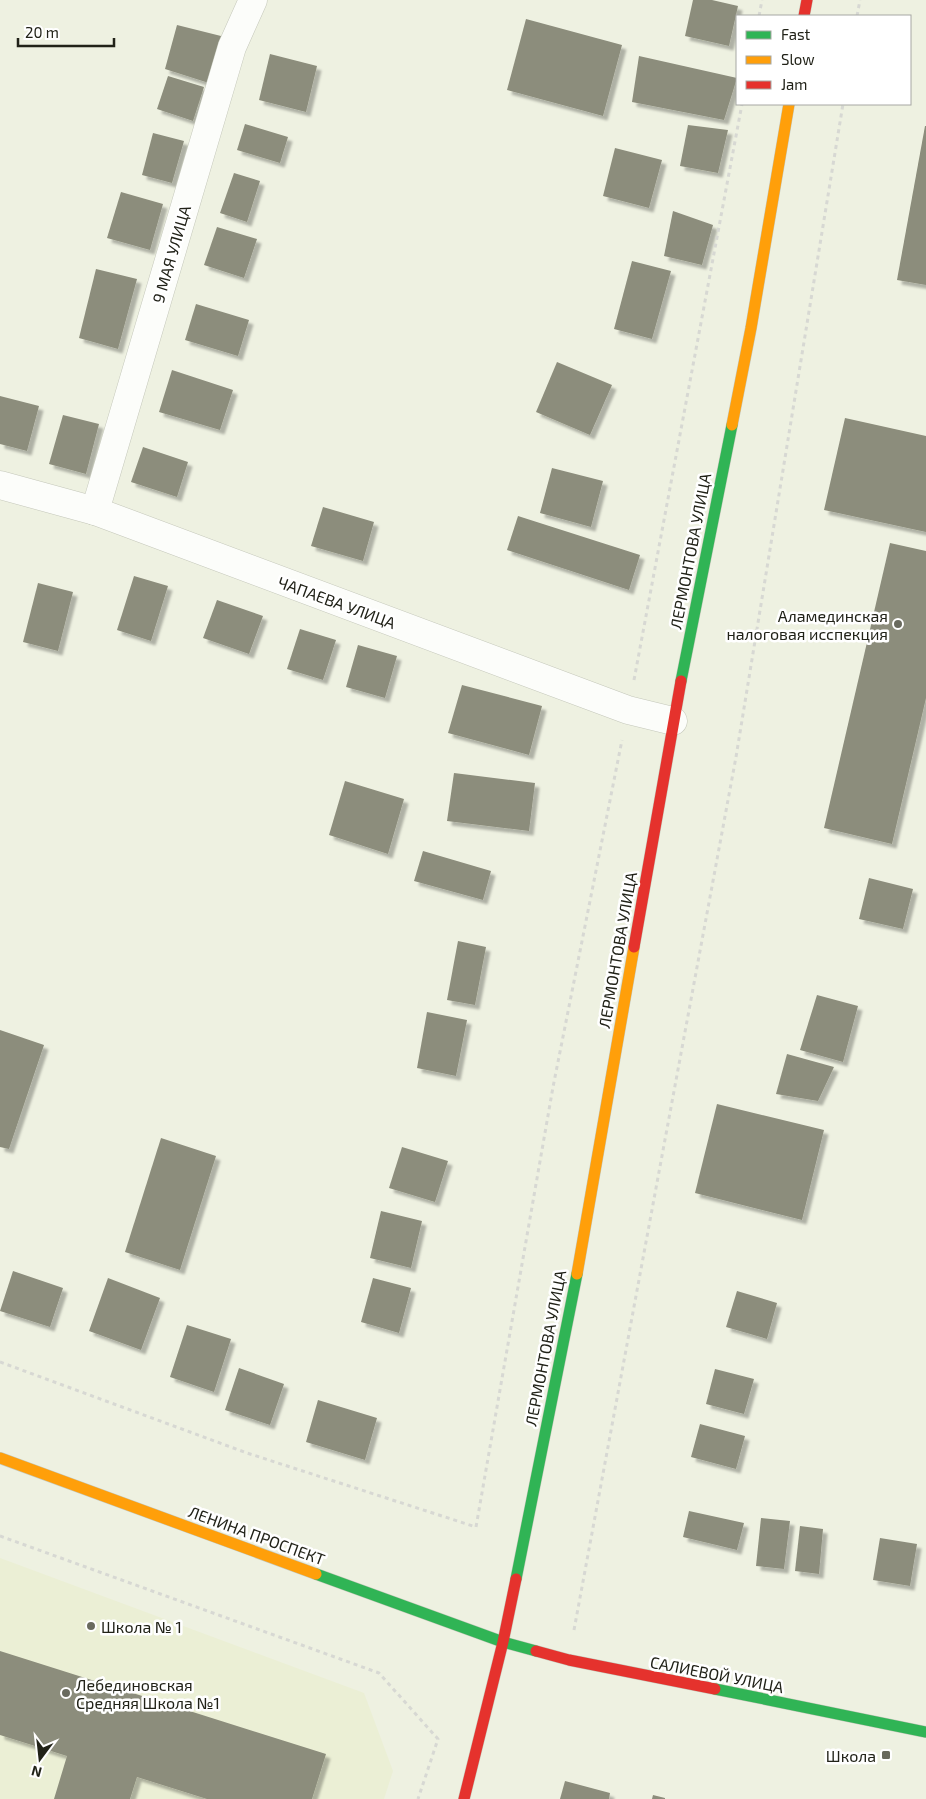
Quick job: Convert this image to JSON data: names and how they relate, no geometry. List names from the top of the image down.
{
  "streets": {
    "main road": ["ЛЕРМОНТОВА УЛИЦА", "ЛЕНИНА ПРОСПЕКТ", "САЛИЕВОЙ УЛИЦА"],
    "street": ["9 МАЯ УЛИЦА", "ЧАПАЕВА УЛИЦА"]
  },
  "crossings": [
    ["9 МАЯ УЛИЦА", "ЧАПАЕВА УЛИЦА"],
    ["ЛЕРМОНТОВА УЛИЦА", "ЧАПАЕВА УЛИЦА"],
    ["ЛЕРМОНТОВА УЛИЦА", "ЛЕНИНА ПРОСПЕКТ"],
    ["ЛЕРМОНТОВА УЛИЦА", "САЛИЕВОЙ УЛИЦА"],
    ["ЛЕНИНА ПРОСПЕКТ", "САЛИЕВОЙ УЛИЦА"]
  ],
  "places": {
    "other": ["Аламединская налоговая исспекция", "Школа № 1", "Лебединовская Средняя Школа №1"],
    "transit": ["Школа"]
  },
  "legend": ["Fast", "Slow", "Jam"],
  "scale_bar": "20 m",
  "north": "bottom"
}
